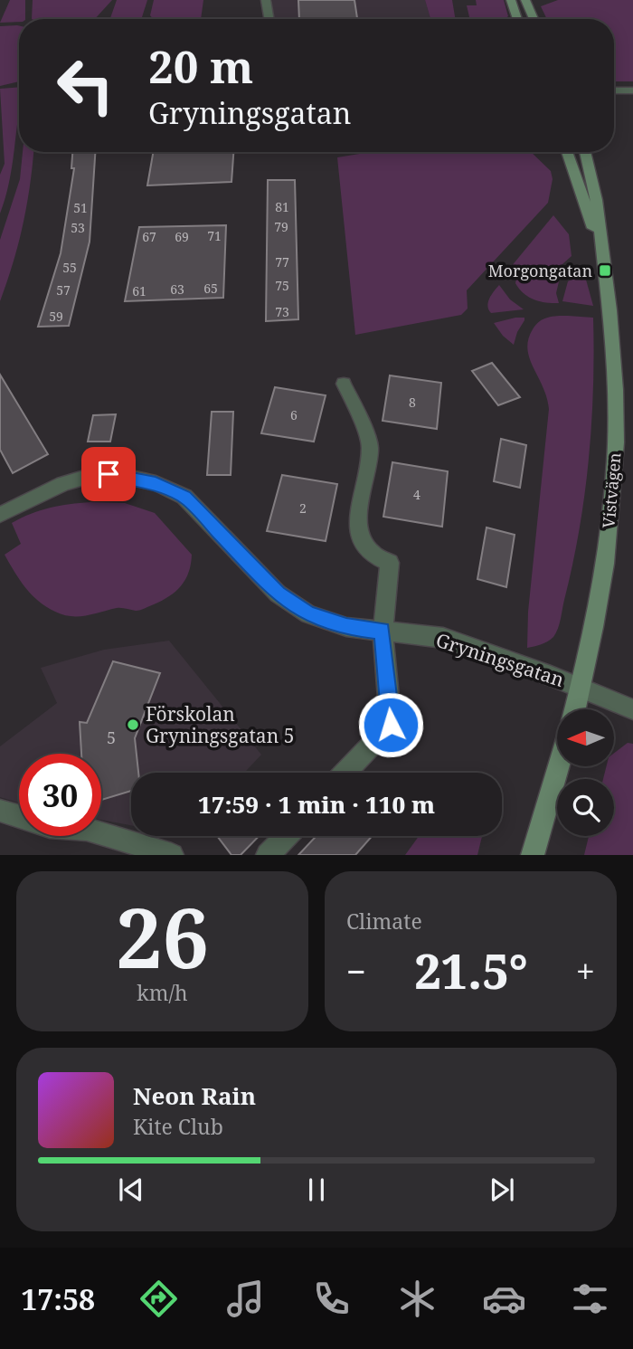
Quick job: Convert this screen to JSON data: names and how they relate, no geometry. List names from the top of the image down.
{
  "streets": {
    "main road": ["Vistvägen"],
    "street": ["Gryningsgatan"]
  },
  "crossings": [
    ["Vistvägen", "Gryningsgatan"]
  ],
  "places": {
    "transit": ["Morgongatan"],
    "other": ["Förskolan Gryningsgatan 5"]
  },
  "house_numbers": [
    "81",
    "51",
    "79",
    "53",
    "71",
    "67",
    "69",
    "77",
    "55",
    "75",
    "65",
    "63",
    "57",
    "61",
    "73",
    "59",
    "8",
    "6",
    "4",
    "2",
    "5"
  ],
  "north": "left",
  "page": {
    "turn": ["20 m", "Gryningsgatan"],
    "limit": "30",
    "trip": "17:59 · 1 min · 110 m",
    "tile": [
      ["26", "km/h"],
      "Climate"
    ],
    "heat": ["−", "21.5°", "+"],
    "song": ["Neon Rain", "Kite Club"],
    "tabs": "17:58"
  }
}
